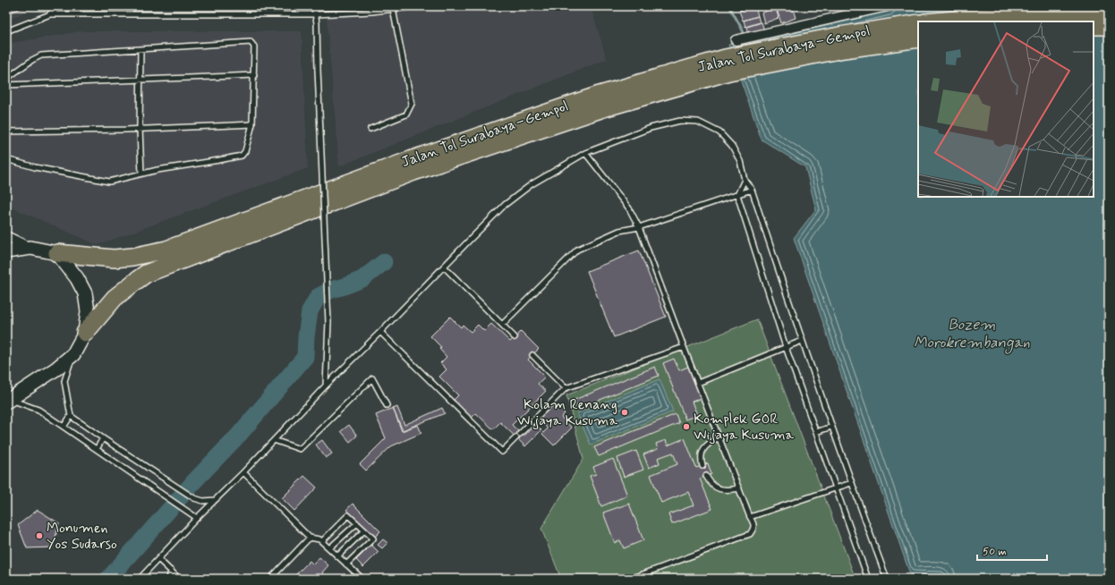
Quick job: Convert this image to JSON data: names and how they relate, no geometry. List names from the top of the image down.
{
  "streets": {
    "highway": ["Jalan Tol Surabaya–Gempol"]
  },
  "water": ["Bozem Morokrembangan"],
  "places": ["Kolam Renang Wijaya Kusuma", "Komplek GOR Wijaya Kusuma", "Monumen Yos Sudarso"],
  "scale_bar": "50 m"
}
